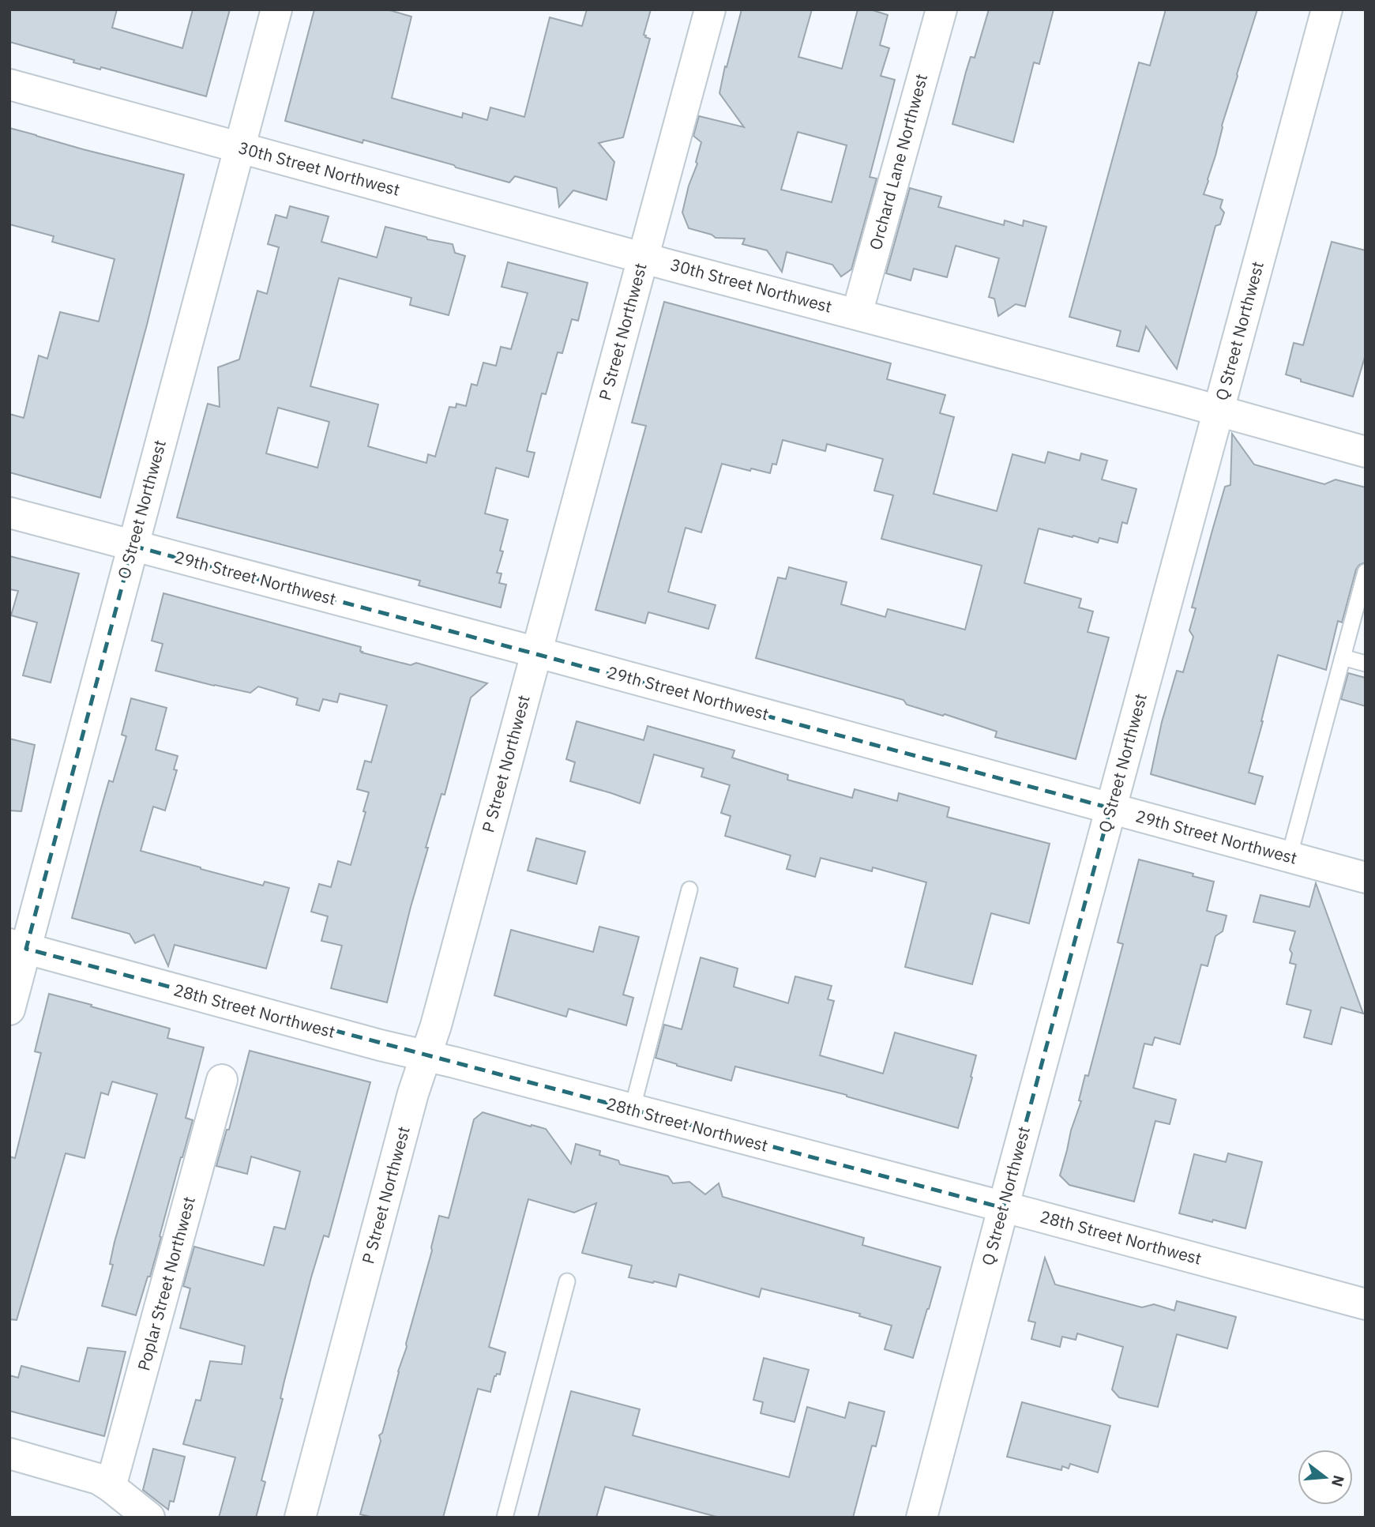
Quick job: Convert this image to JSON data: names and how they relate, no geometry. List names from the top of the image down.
{
  "streets": {
    "street": [
      "Orchard Lane Northwest",
      "30th Street Northwest",
      "Q Street Northwest",
      "P Street Northwest",
      "O Street Northwest",
      "29th Street Northwest",
      "28th Street Northwest",
      "Poplar Street Northwest"
    ]
  },
  "crossings": [
    ["Orchard Lane Northwest", "30th Street Northwest"],
    ["30th Street Northwest", "Q Street Northwest"],
    ["30th Street Northwest", "P Street Northwest"],
    ["30th Street Northwest", "O Street Northwest"],
    ["Q Street Northwest", "29th Street Northwest"],
    ["Q Street Northwest", "28th Street Northwest"],
    ["P Street Northwest", "29th Street Northwest"],
    ["P Street Northwest", "28th Street Northwest"],
    ["O Street Northwest", "29th Street Northwest"],
    ["O Street Northwest", "28th Street Northwest"]
  ],
  "north": "right"
}
